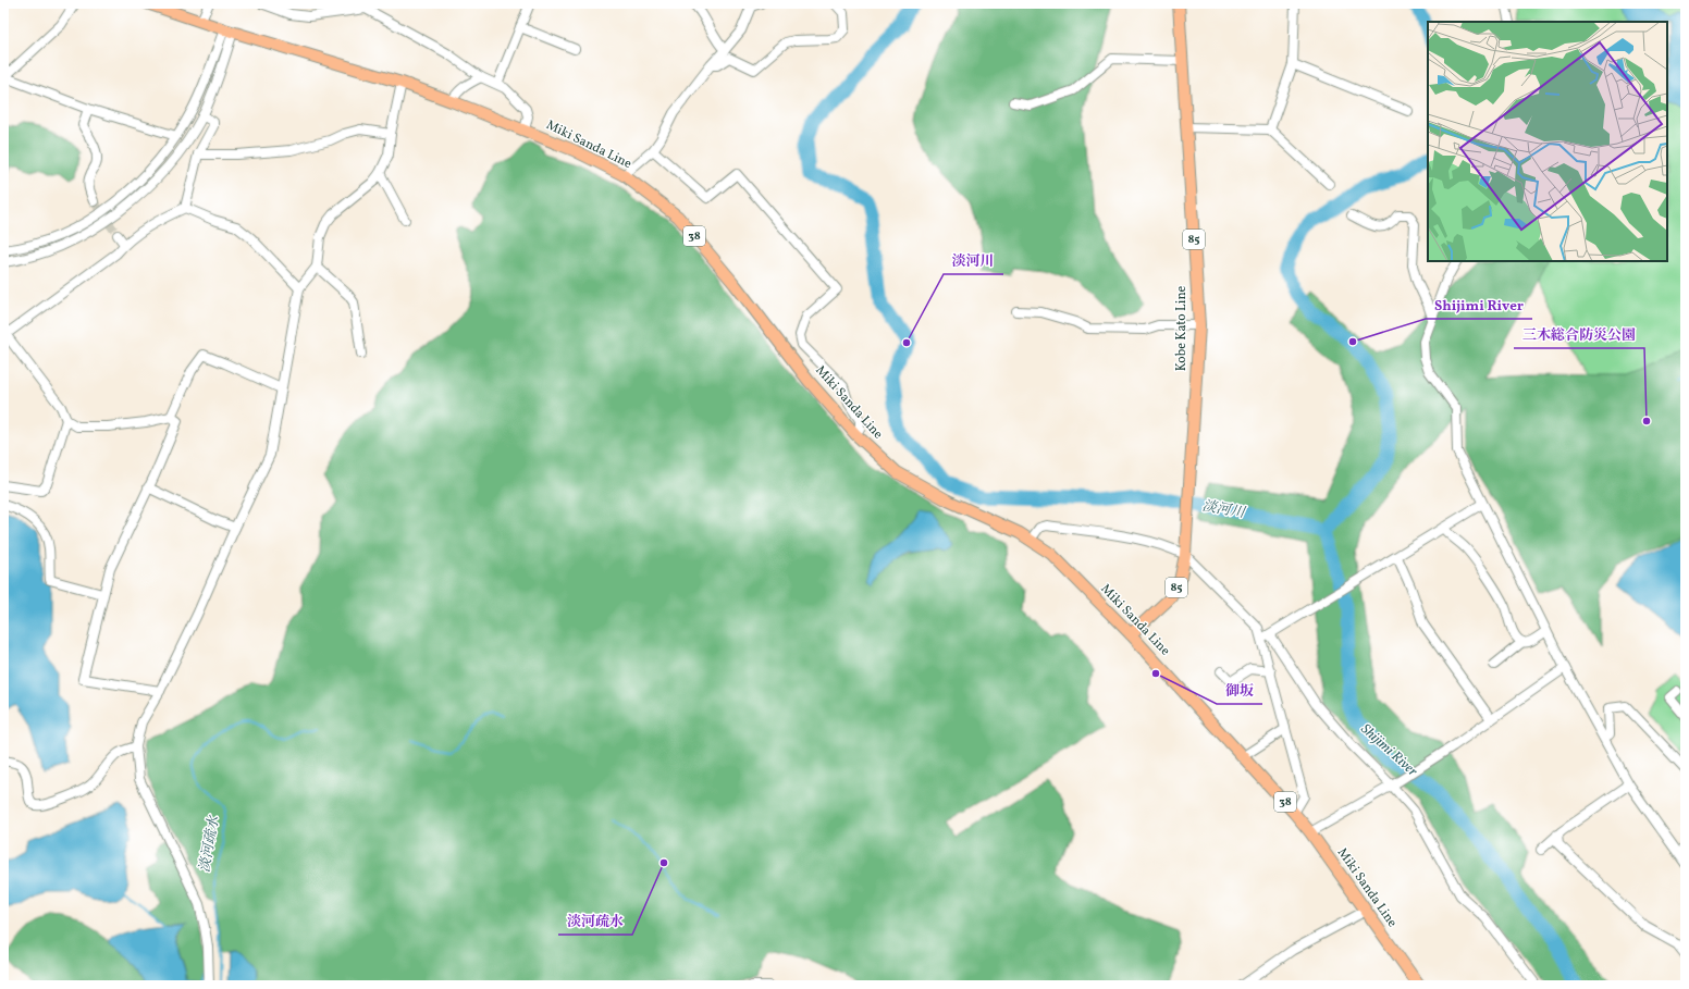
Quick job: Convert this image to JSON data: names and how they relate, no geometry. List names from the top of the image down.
{
  "streets": {
    "main road": [
      "Miki Sanda Line",
      "38",
      "85",
      "Kobe Kato Line"
    ]
  },
  "crossings": [
    ["Miki Sanda Line", "Kobe Kato Line"]
  ],
  "water": ["淡河川", "Shijimi River", "淡河疏水"],
  "places": [
    "Shijimi River",
    "淡河川",
    "三木総合防災公園",
    "御坂",
    "淡河疏水"
  ]
}
